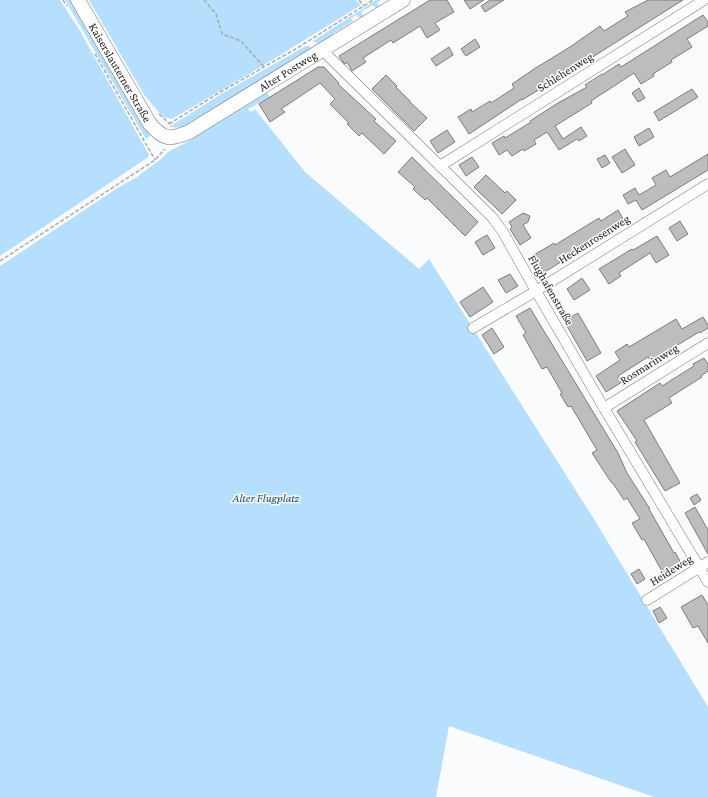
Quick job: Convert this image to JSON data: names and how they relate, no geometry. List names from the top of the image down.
{
  "streets": {
    "main road": ["Alter Postweg", "Kaiserslauterner Straße"],
    "street": [
      "Schlehenweg",
      "Heckenrosenweg",
      "Flughafenstraße",
      "Rosmarinweg",
      "Heideweg"
    ]
  },
  "crossings": [
    ["Alter Postweg", "Kaiserslauterner Straße"],
    ["Alter Postweg", "Flughafenstraße"],
    ["Schlehenweg", "Flughafenstraße"],
    ["Heckenrosenweg", "Flughafenstraße"],
    ["Flughafenstraße", "Rosmarinweg"],
    ["Flughafenstraße", "Heideweg"]
  ],
  "parks": ["Alter Flugplatz"]
}
